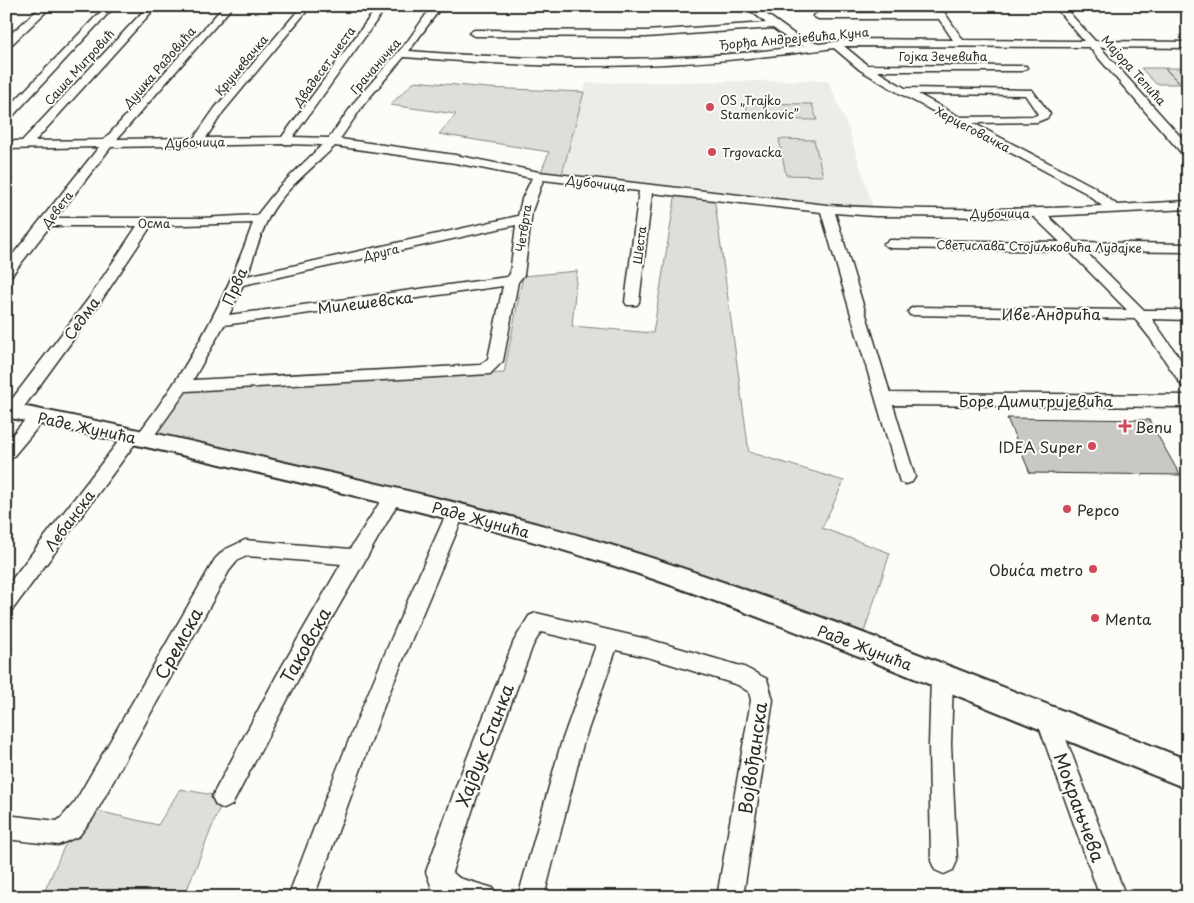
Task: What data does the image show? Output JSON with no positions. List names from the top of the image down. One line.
{"streets":{"main road":["Раде Жунића"],"street":["Ђорђа Андрејевића Куна","Гојка Зечевића","Крушевачка","Двадесет шеста","Грачаничка","Саша Митровић","Душка Радовића","Мајора Тепића","Херцеговачка","Дубочица","Девета","Осма","Четврта","Шеста","Светислава Стојиљковића Лудајке","Друга","Прва","Милешевска","Иве Андрића","Седма","Боре Димитријевића","Лебанска","Сремска","Таковска","Хајдук Станка","Војвођанска","Мокрањчева"]},"crossings":[["Ђорђа Андрејевића Куна","Грачаничка"],["Ђорђа Андрејевића Куна","Мајора Тепића"],["Ђорђа Андрејевића Куна","Херцеговачка"],["Гојка Зечевића","Херцеговачка"],["Крушевачка","Дубочица"],["Двадесет шеста","Дубочица"],["Грачаничка","Дубочица"],["Грачаничка","Прва"],["Саша Митровић","Дубочица"],["Душка Радовића","Дубочица"],["Душка Радовића","Девета"],["Херцеговачка","Дубочица"],["Дубочица","Девета"],["Дубочица","Четврта"],["Дубочица","Шеста"],["Дубочица","Прва"],["Девета","Осма"],["Осма","Прва"],["Осма","Седма"],["Четврта","Друга"],["Четврта","Прва"],["Четврта","Милешевска"],["Друга","Прва"],["Прва","Милешевска"],["Прва","Раде Жунића"],["Прва","Лебанска"],["Седма","Раде Жунића"],["Раде Жунића","Лебанска"],["Раде Жунића","Таковска"],["Раде Жунића","Мокрањчева"],["Сремска","Таковска"],["Хајдук Станка","Војвођанска"]],"places":{"other":["OS „Trajko Stamenkovic”","Trgovacka","IDEA Super","Pepco","Obuća metro","Menta"],"health":["Benu"]}}
